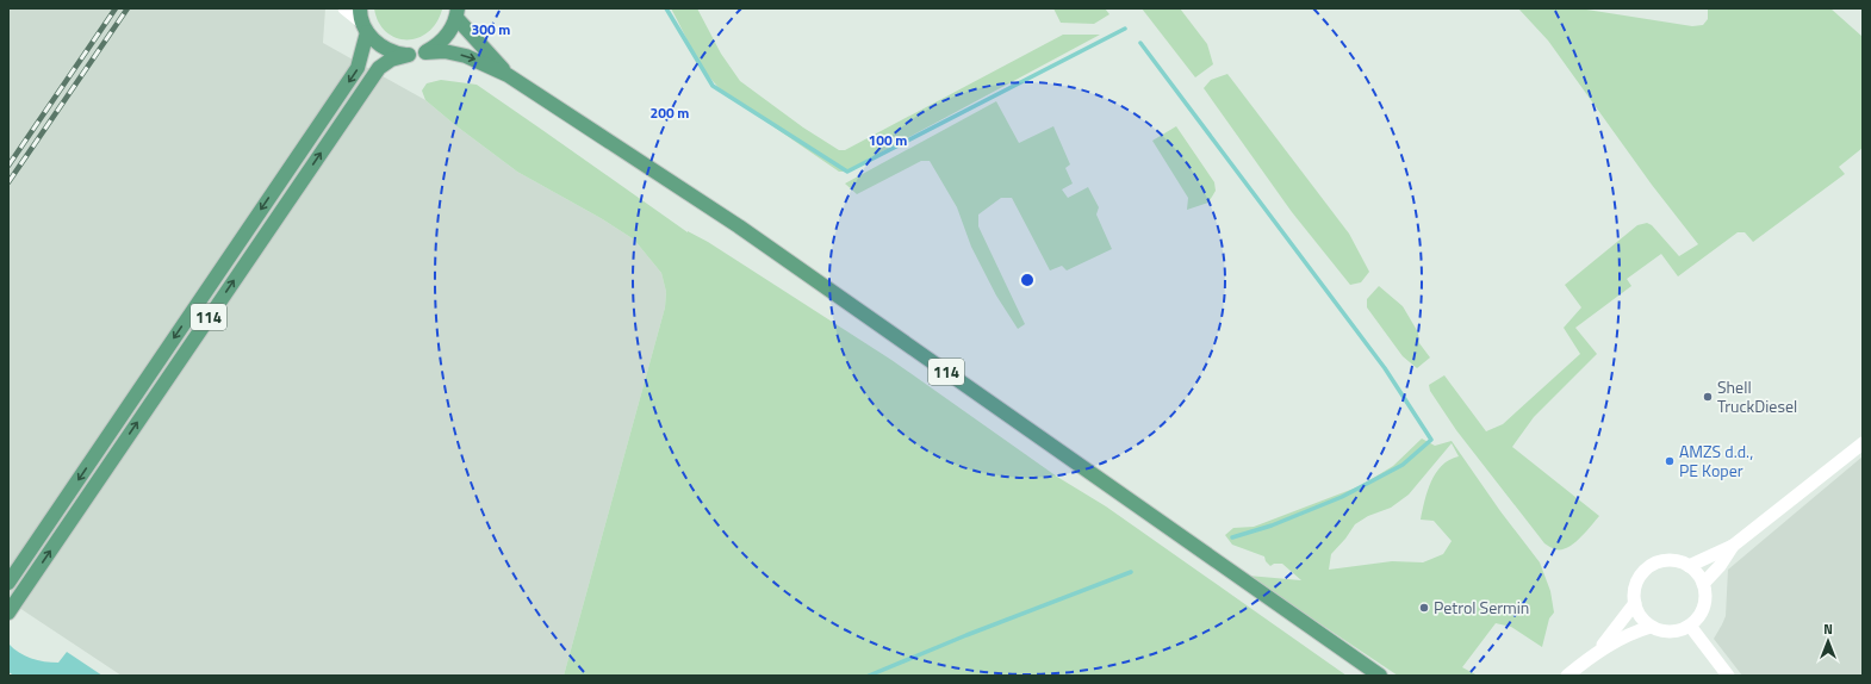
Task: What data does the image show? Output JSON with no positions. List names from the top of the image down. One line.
{"streets":{"main road":["114"]},"places":["Shell TruckDiesel","AMZS d.d., PE Koper","Petrol Sermin"],"north":"top","rings":["300 m","200 m","100 m"]}
